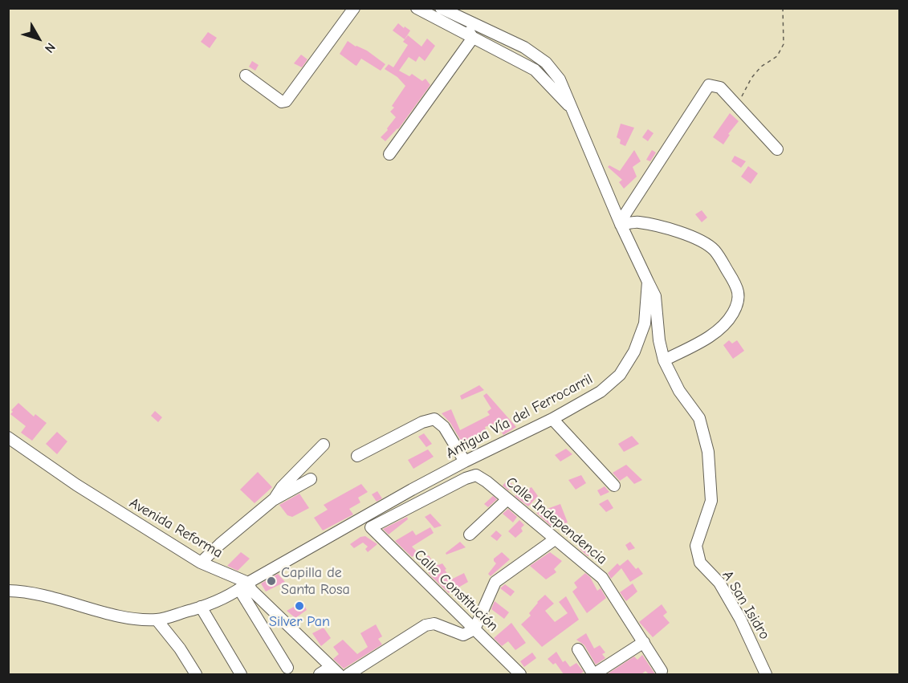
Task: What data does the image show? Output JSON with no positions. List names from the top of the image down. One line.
{"streets":{"street":["Antigua Vía del Ferrocarril","Calle Independencia","Avenida Reforma","Calle Constitución","A San Isidro"]},"crossings":[["Antigua Vía del Ferrocarril","Avenida Reforma"],["Antigua Vía del Ferrocarril","A San Isidro"],["Calle Independencia","Calle Constitución"]],"places":["Capilla de Santa Rosa","Silver Pan"],"north":"bottom right"}
